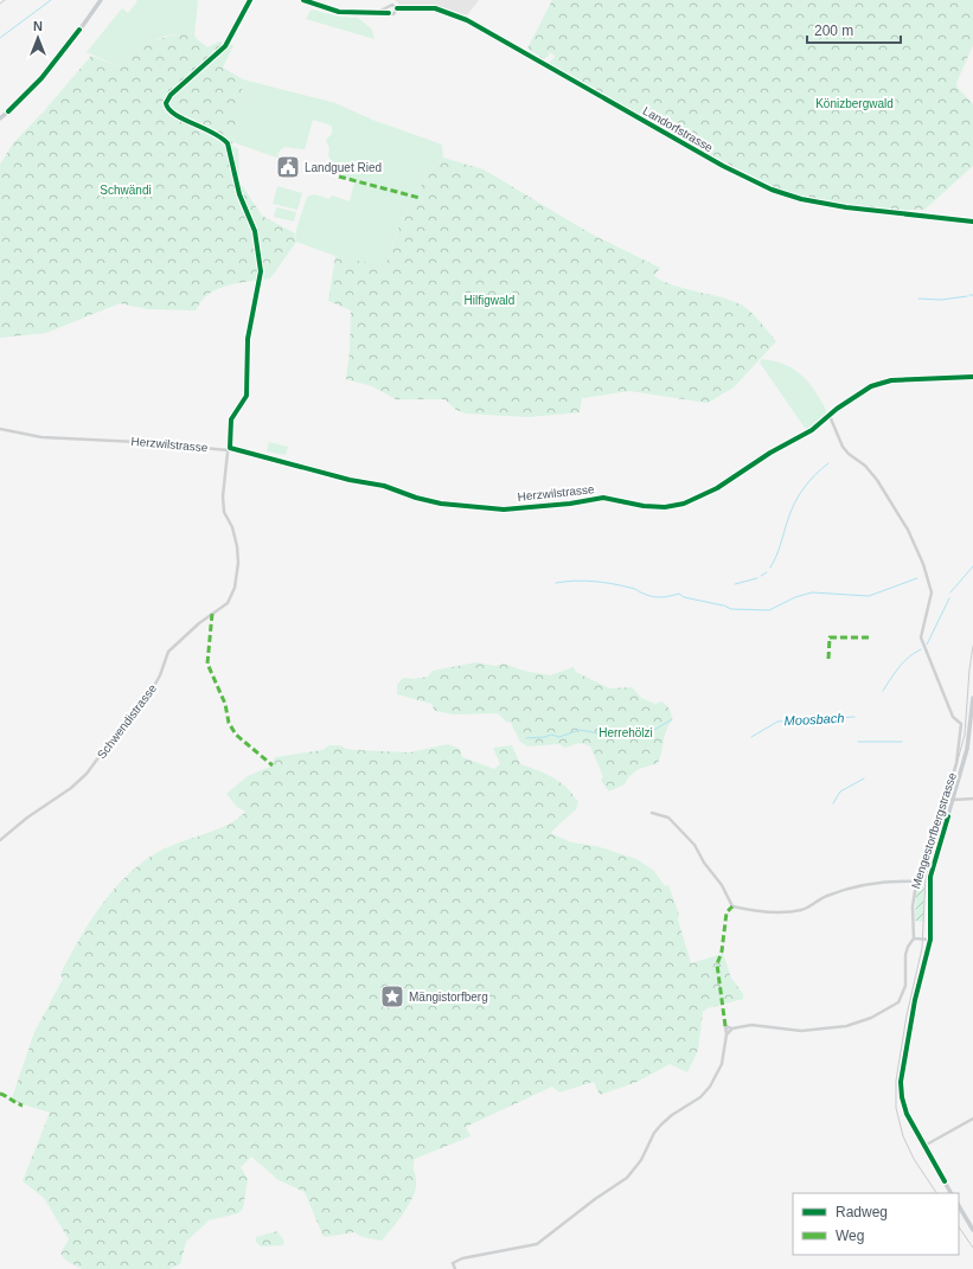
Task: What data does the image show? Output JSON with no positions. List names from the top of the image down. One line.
{"streets":{"street":["Landorfstrasse","Herzwilstrasse","Schwendistrasse","Mengestorfbergstrasse"]},"crossings":[["Herzwilstrasse","Schwendistrasse"],["Herzwilstrasse","Mengestorfbergstrasse"]],"water":["Moosbach"],"parks":["Könizbergwald","Schwändi","Hilfigwald","Herrehölzi"],"places":{"public building":["Landguet Ried"],"place":["Mängistorfberg"]},"legend":["Radweg","Weg"],"scale_bar":"200 m","north":"top"}
